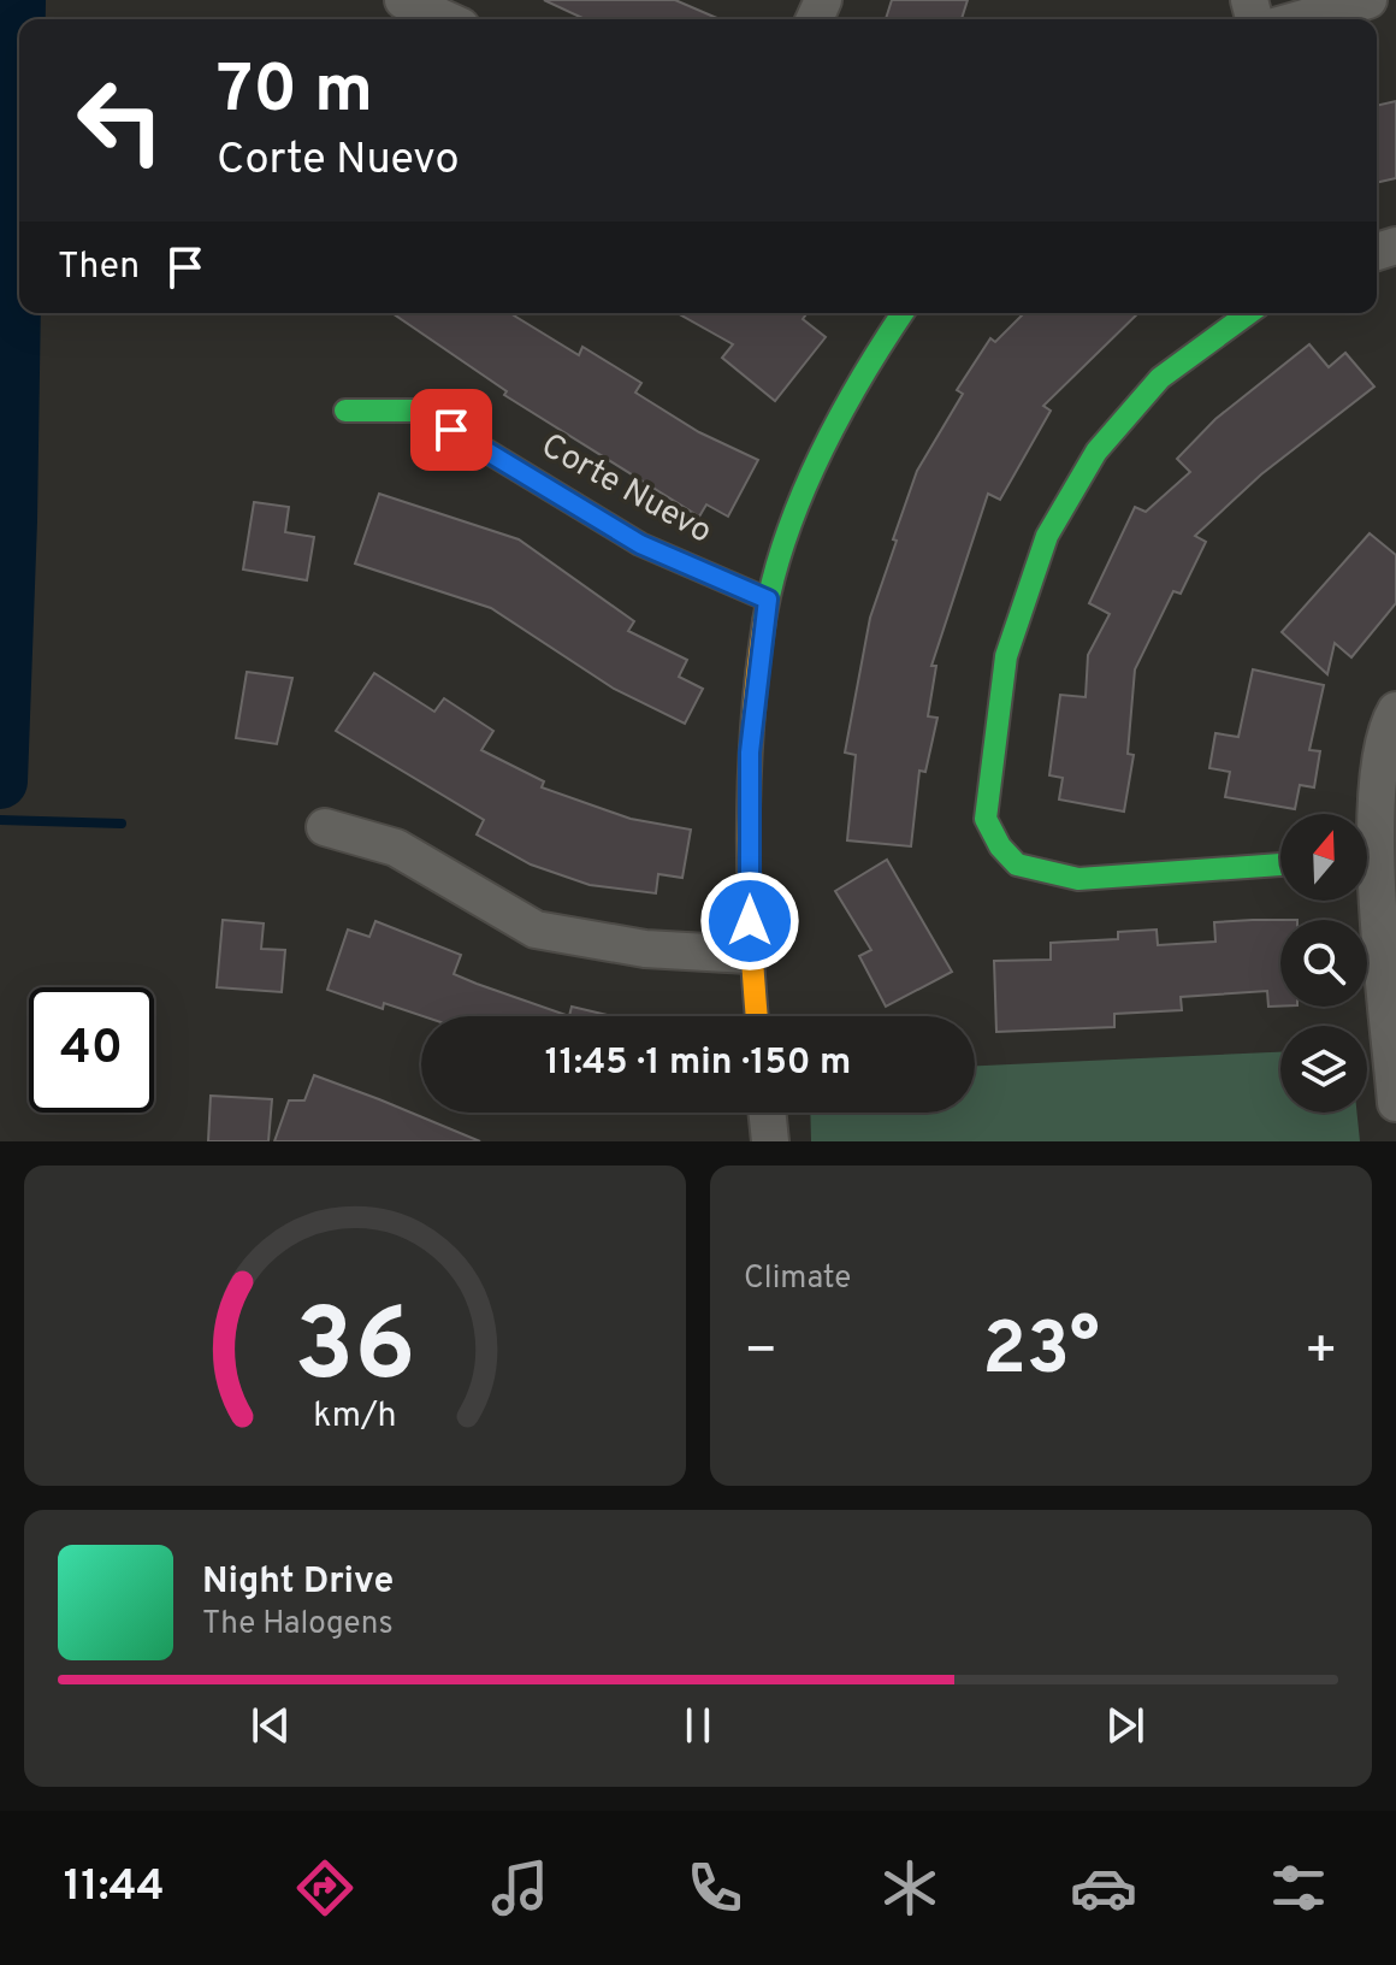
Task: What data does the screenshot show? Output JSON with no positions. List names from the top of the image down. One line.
{"streets":{"street":["Corte Nuevo"]},"north":"top","page":{"turn":["70 m","Corte Nuevo"],"then":"Then","limit":"40","trip":"11:45 · 1 min · 150 m","tile":"Climate","heat":["−","23°","+"],"song":["Night Drive","The Halogens"],"tabs":"11:44","gauge":["36","km/h"]}}
